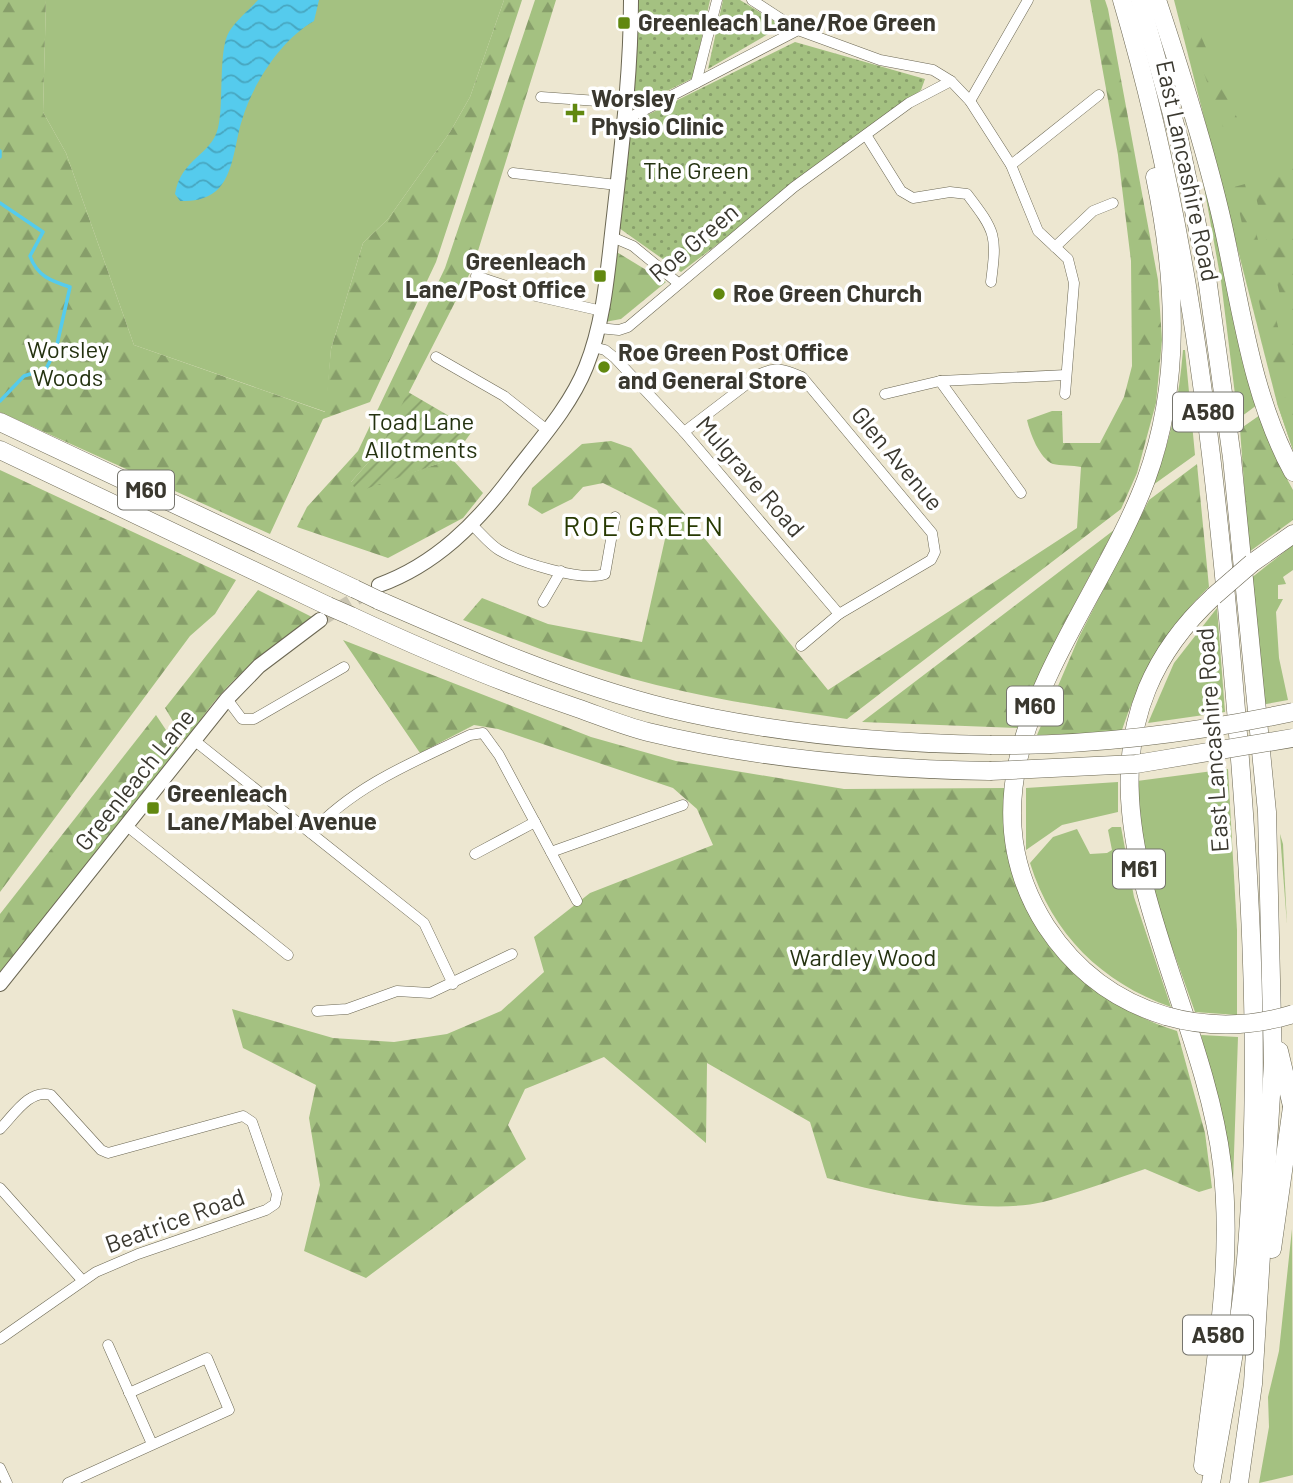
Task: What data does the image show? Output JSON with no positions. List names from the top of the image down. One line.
{"streets":{"highway":["East Lancashire Road","A580","M60","M61"],"street":["Roe Green","Glen Avenue","Mulgrave Road","Greenleach Lane","Beatrice Road"]},"crossings":[["East Lancashire Road","A580"],["East Lancashire Road","M60"],["A580","M61"],["Glen Avenue","Mulgrave Road"],["M60","Greenleach Lane"]],"districts":["ROE GREEN"],"parks":["The Green","Worsley Woods","Toad Lane Allotments","Wardley Wood"],"places":{"transit":["Greenleach Lane/Roe Green","Greenleach Lane/Post Office","Greenleach Lane/Mabel Avenue"],"health":["Worsley Physio Clinic"],"other":["Roe Green Church","Roe Green Post Office and General Store"]}}
